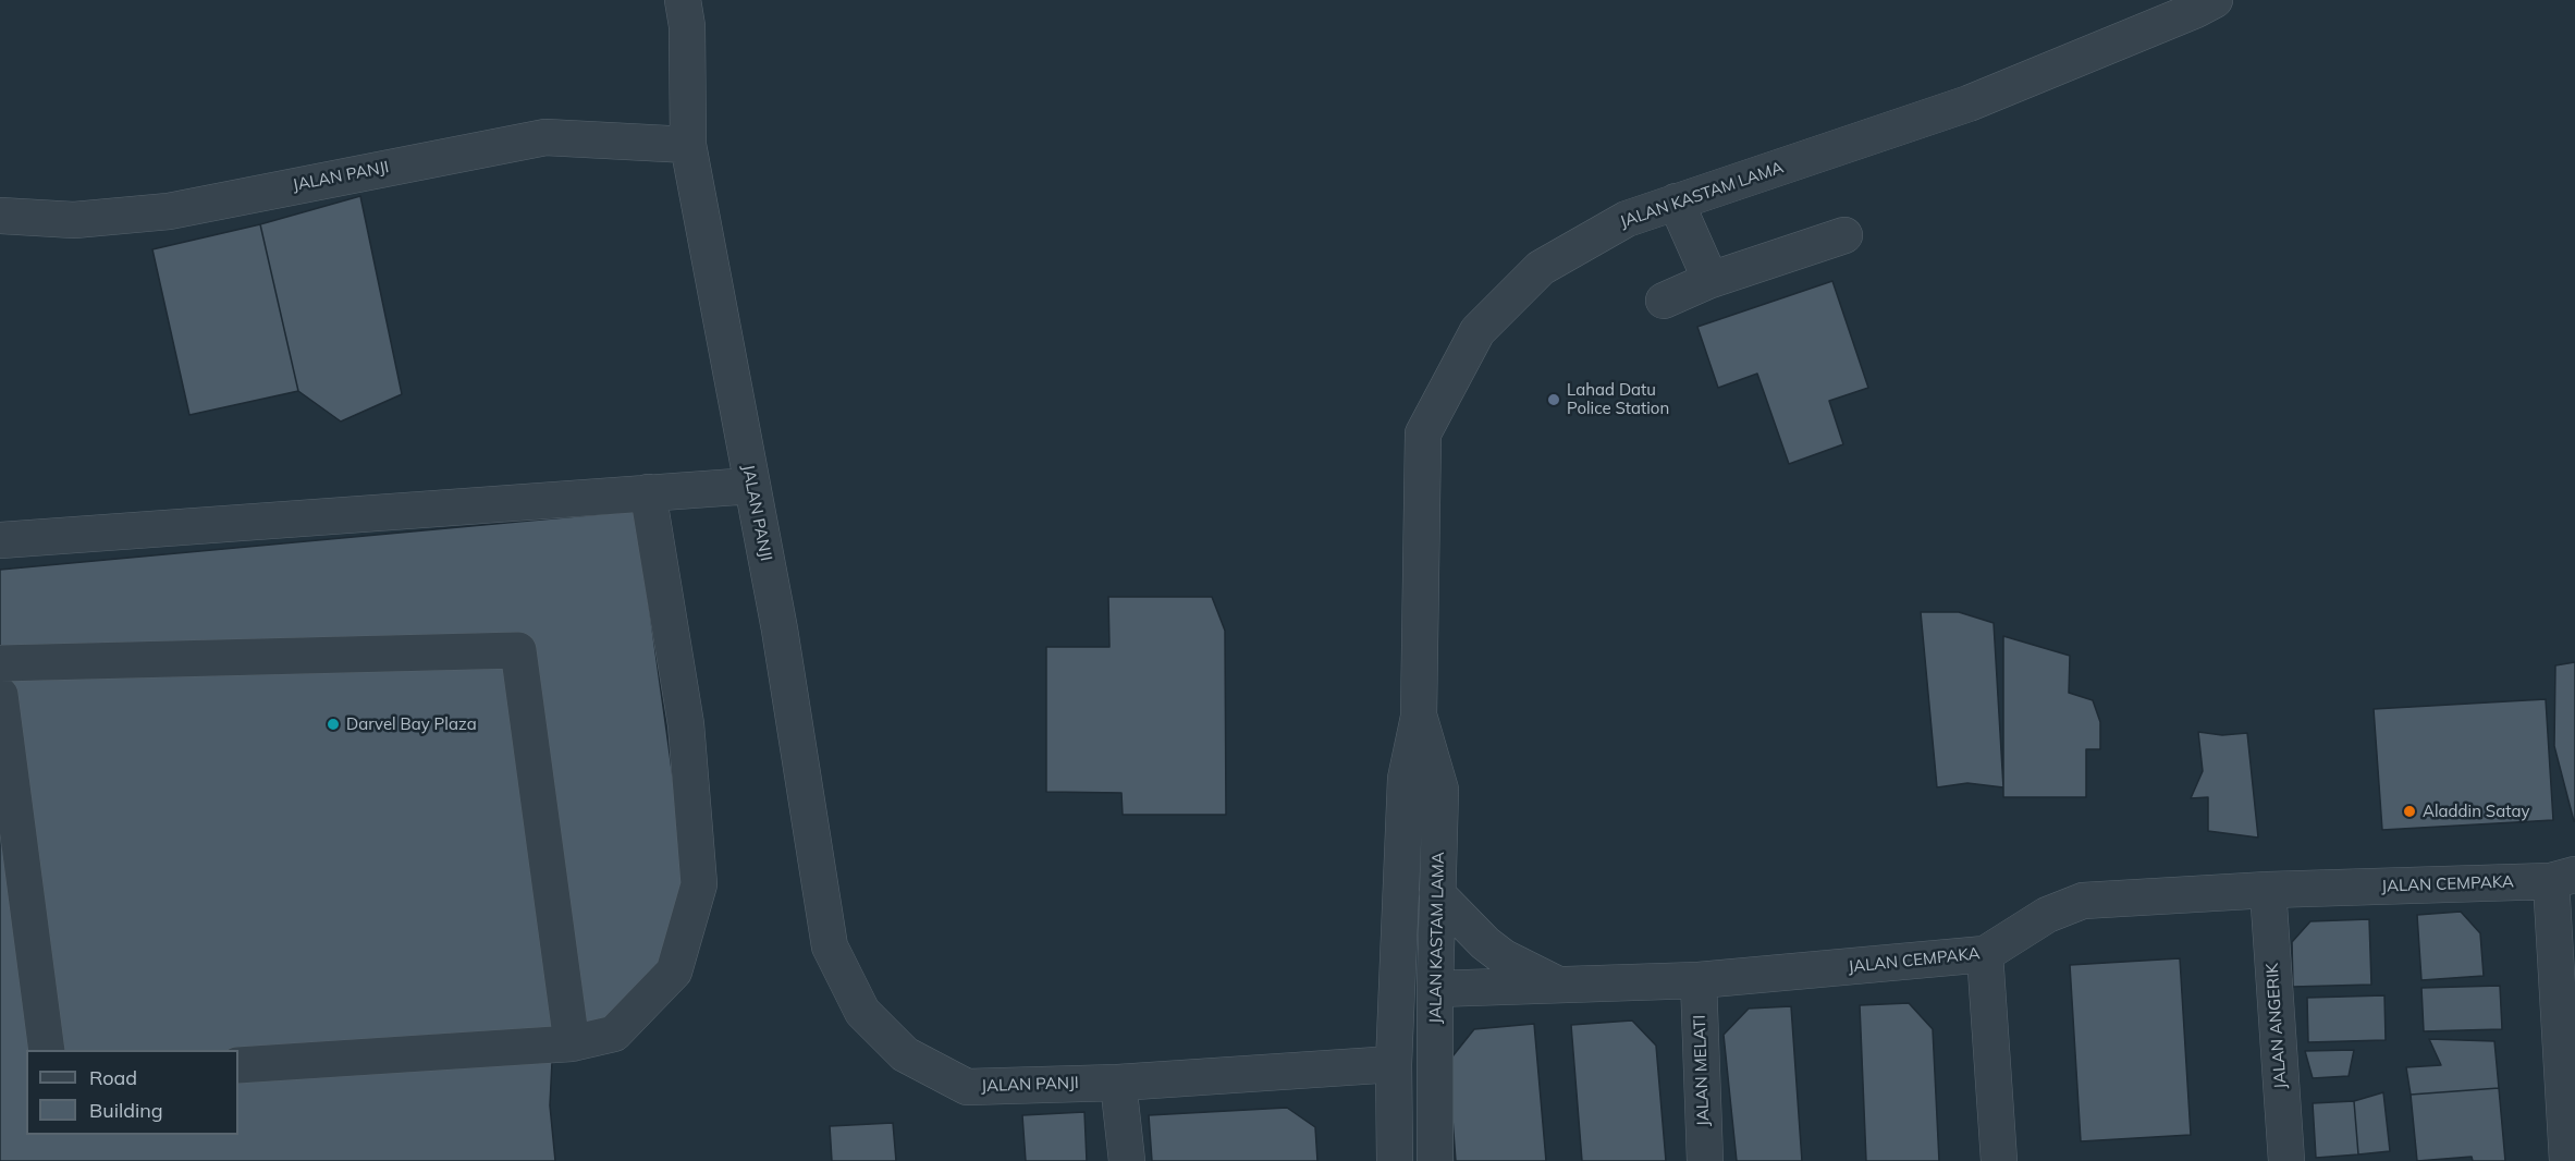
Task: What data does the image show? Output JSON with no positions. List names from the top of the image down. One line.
{"streets":{"street":["JALAN PANJI","JALAN KASTAM LAMA","JALAN CEMPAKA","JALAN ANGERIK","JALAN MELATI"]},"crossings":[["JALAN PANJI","JALAN KASTAM LAMA"],["JALAN KASTAM LAMA","JALAN CEMPAKA"],["JALAN CEMPAKA","JALAN ANGERIK"],["JALAN CEMPAKA","JALAN MELATI"]],"places":["Lahad Datu Police Station","Darvel Bay Plaza","Aladdin Satay"],"legend":["Road","Building"]}
